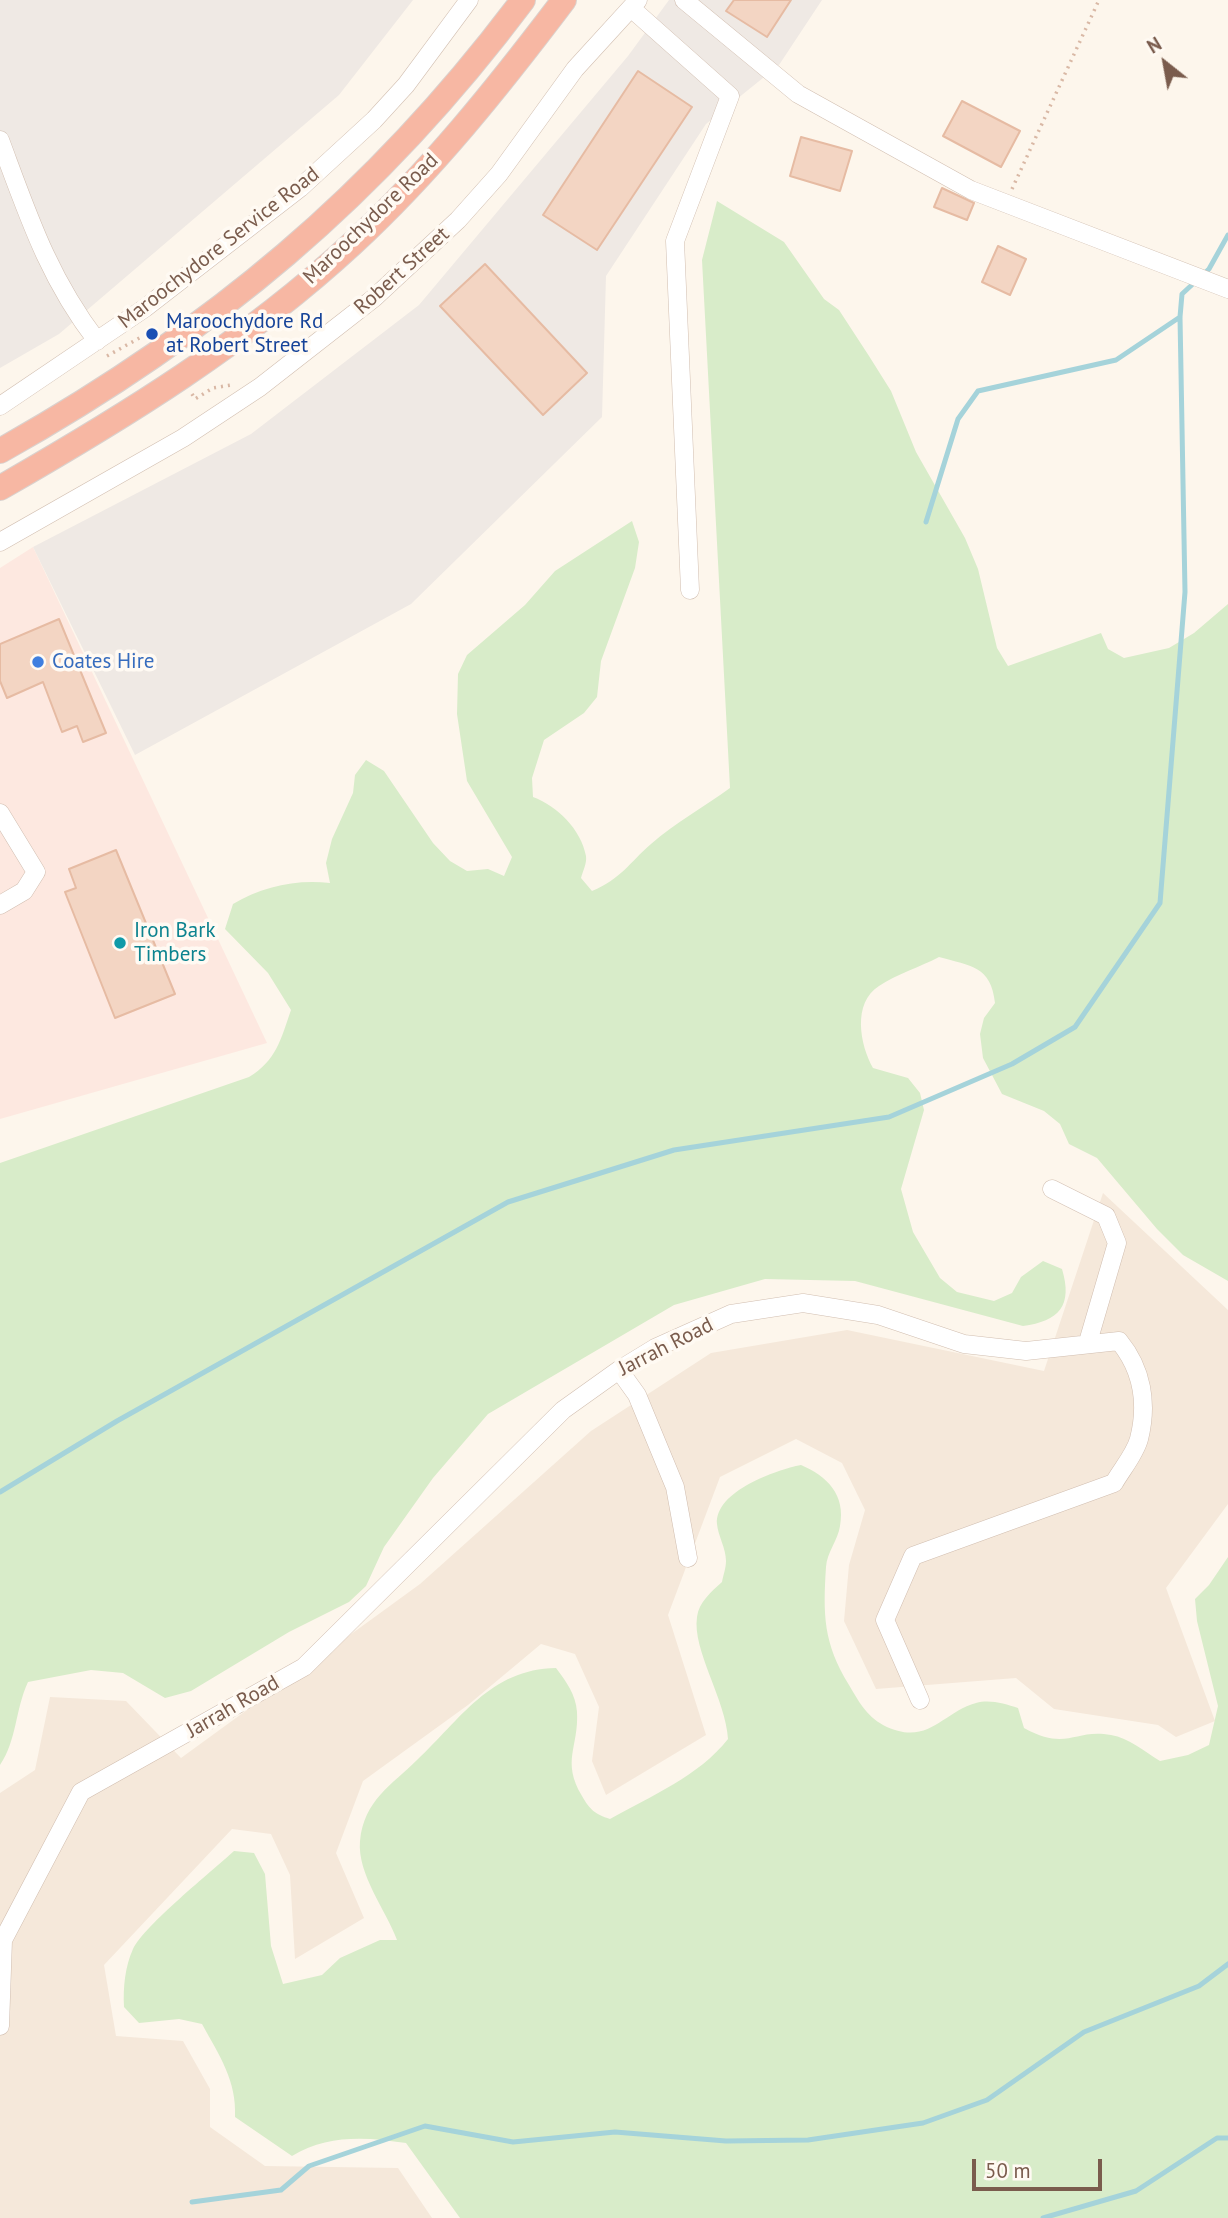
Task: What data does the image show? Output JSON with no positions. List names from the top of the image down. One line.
{"streets":{"highway":["Maroochydore Road"],"street":["Maroochydore Service Road","Robert Street","Jarrah Road"]},"places":["Maroochydore Rd at Robert Street","Coates Hire","Iron Bark Timbers"],"scale_bar":"50 m","north":"top left"}
